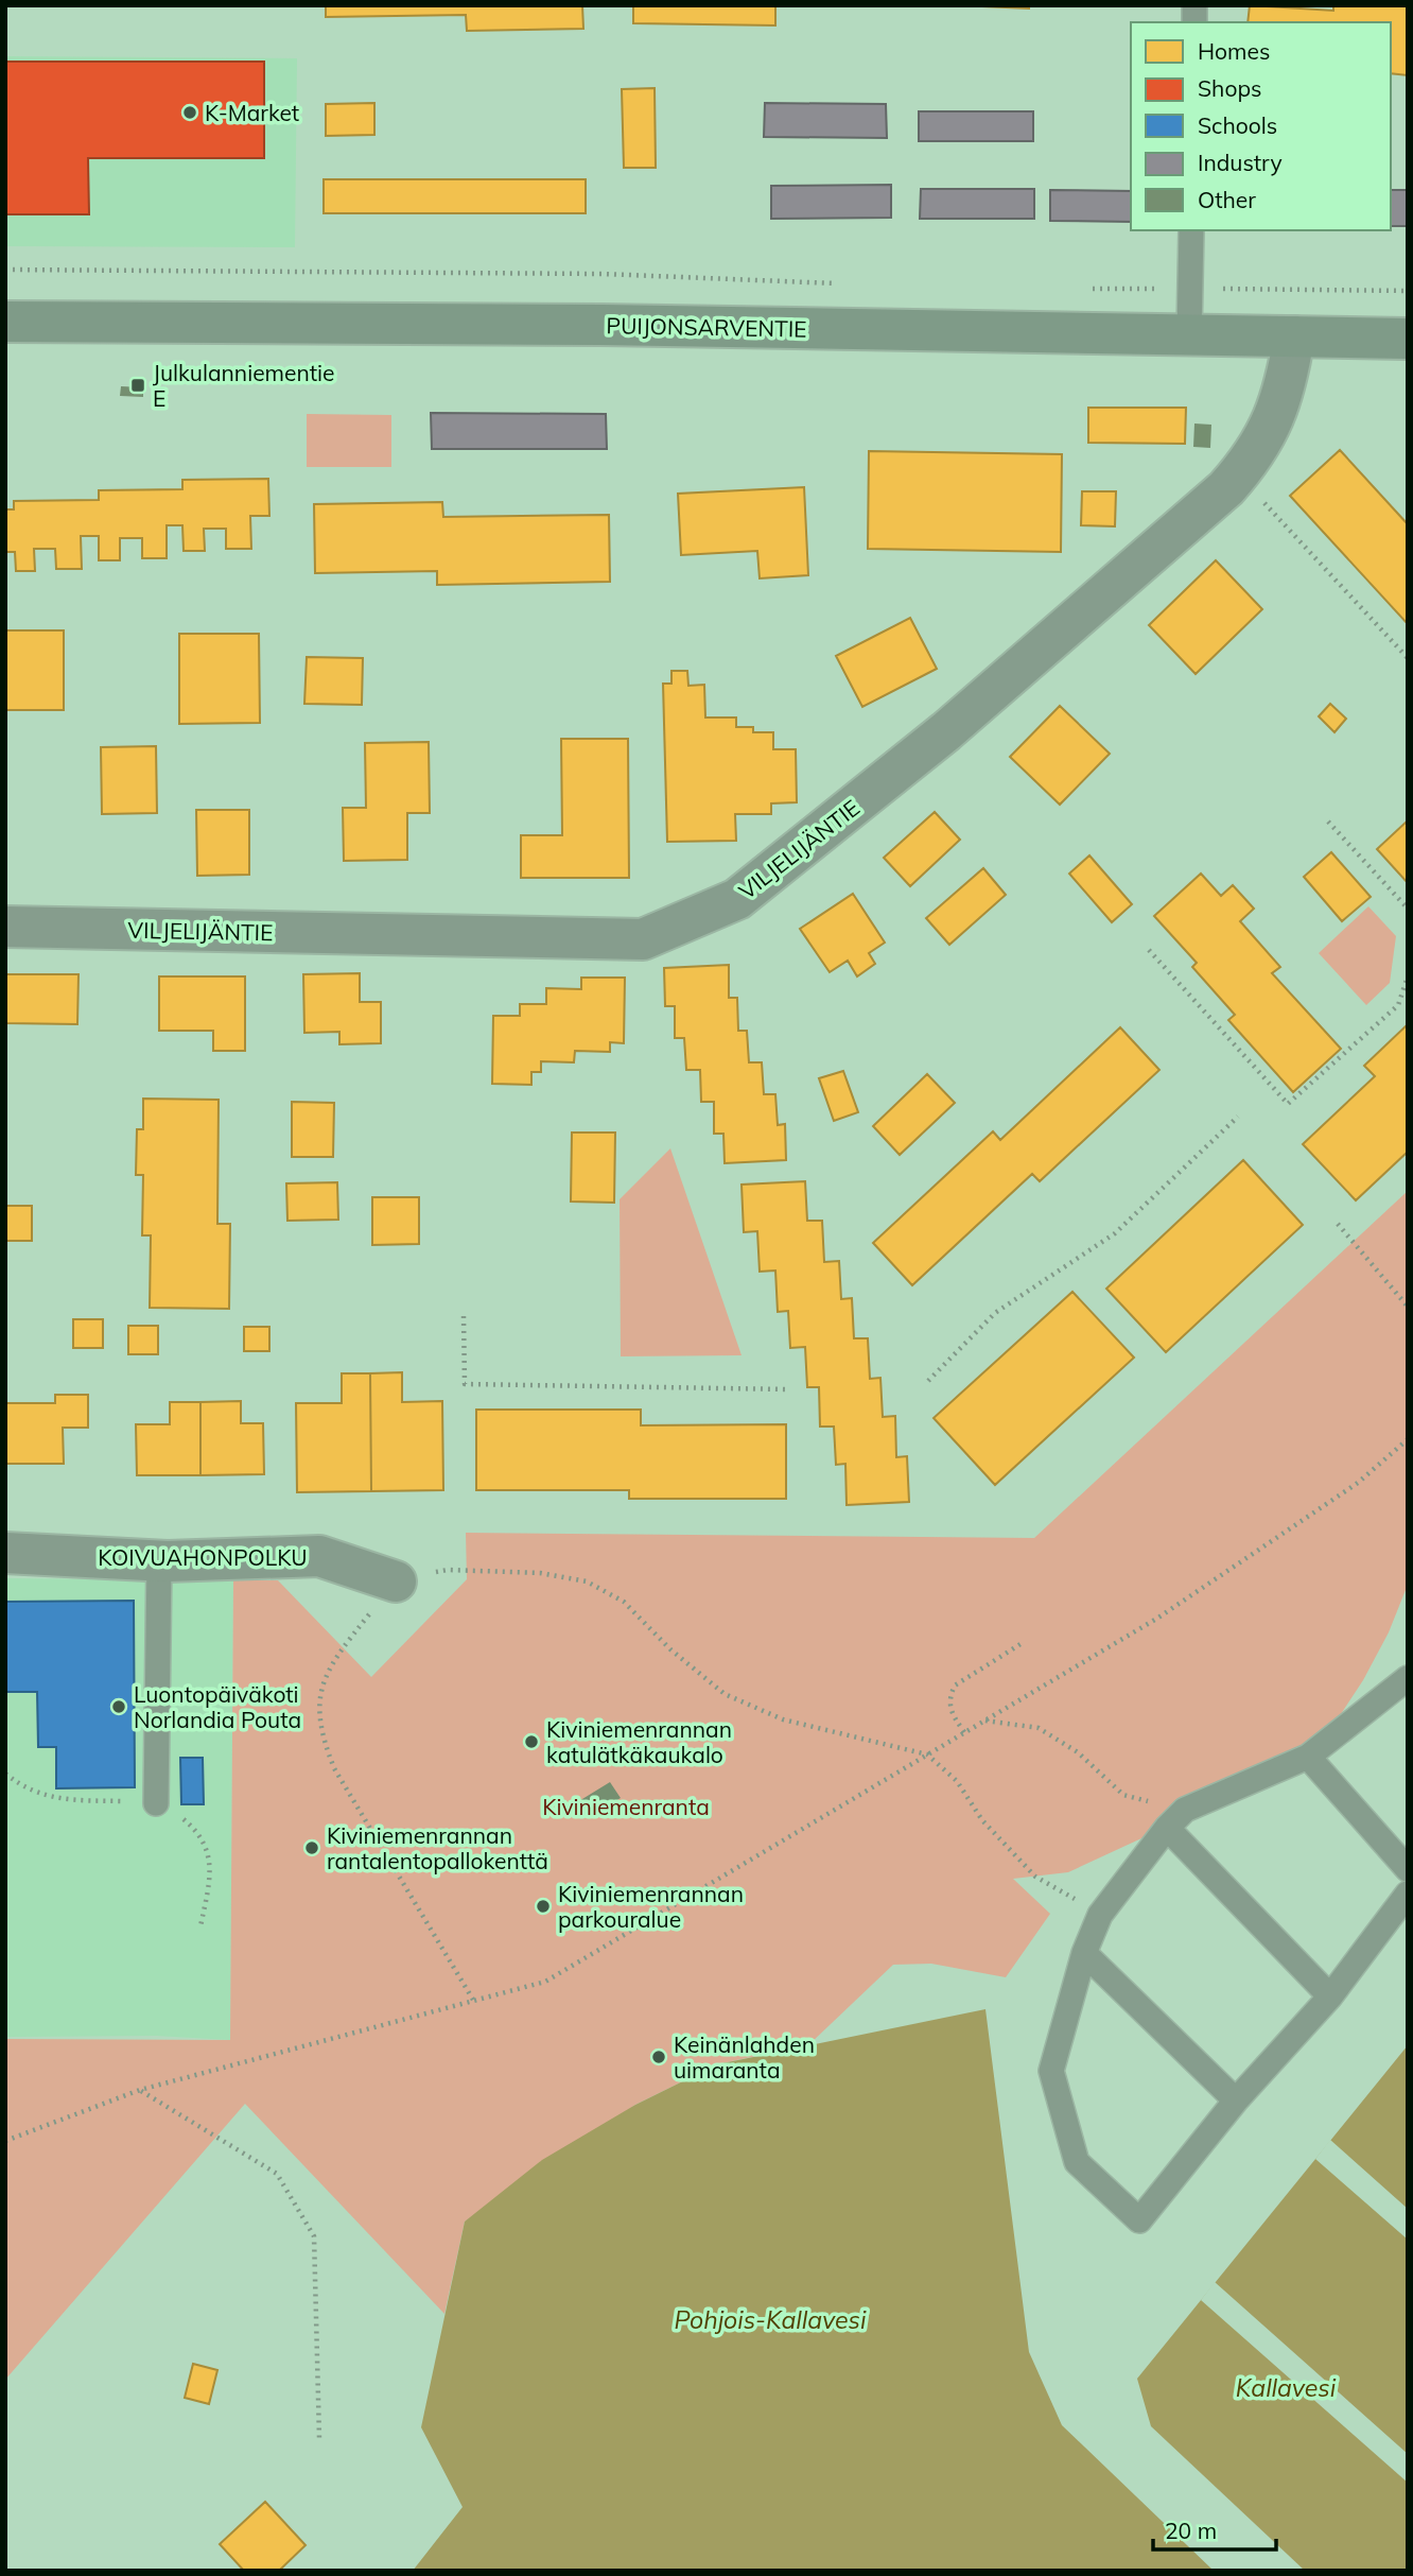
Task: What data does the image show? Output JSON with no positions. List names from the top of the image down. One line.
{"streets":{"main road":["PUIJONSARVENTIE"],"street":["VILJELIJÄNTIE","KOIVUAHONPOLKU"]},"crossings":[["PUIJONSARVENTIE","VILJELIJÄNTIE"]],"water":["Pohjois-Kallavesi","Kallavesi"],"parks":["Kiviniemenranta"],"places":{"other":["K-Market","Luontopäiväkoti Norlandia Pouta","Kiviniemenrannan katulätkäkaukalo","Kiviniemenrannan rantalentopallokenttä","Kiviniemenrannan parkouralue","Keinänlahden uimaranta"],"transit":["Julkulanniementie E"]},"legend":["Homes","Shops","Schools","Industry","Other"],"scale_bar":"20 m"}
